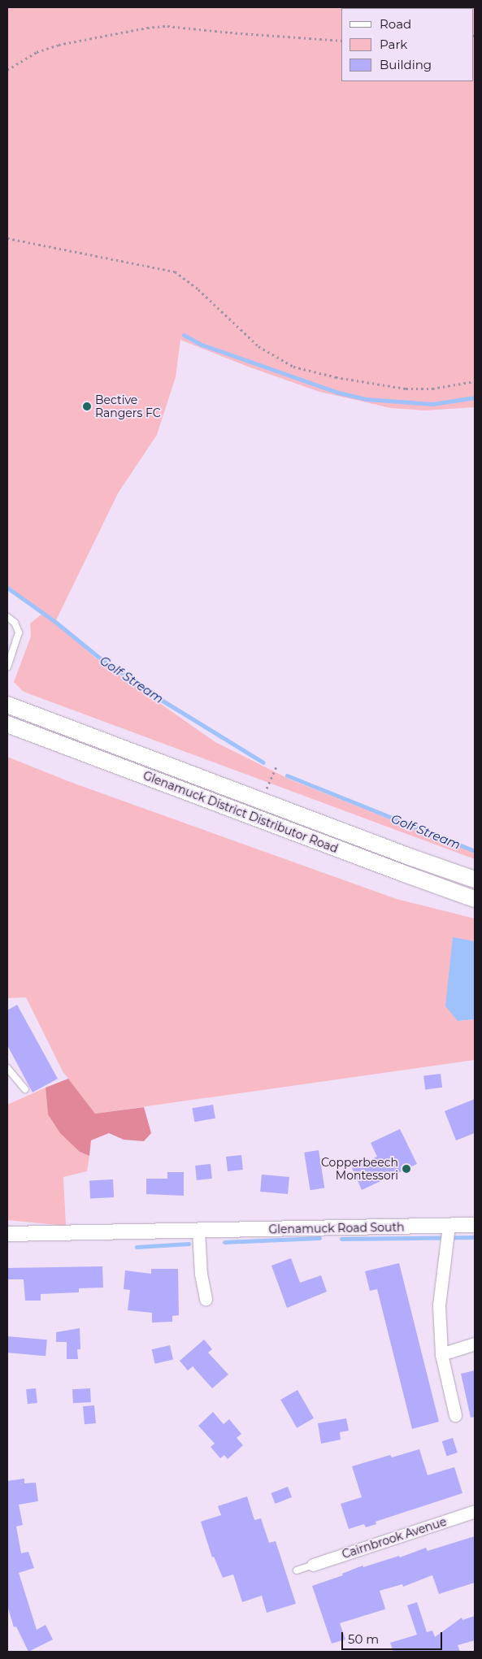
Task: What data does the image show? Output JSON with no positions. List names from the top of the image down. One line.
{"streets":{"main road":["Glenamuck District Distributor Road"],"street":["Glenamuck Road South","Cairnbrook Avenue"]},"water":["Golf Stream"],"places":["Bective Rangers FC","Copperbeech Montessori"],"legend":["Road","Park","Building"],"scale_bar":"50 m"}
